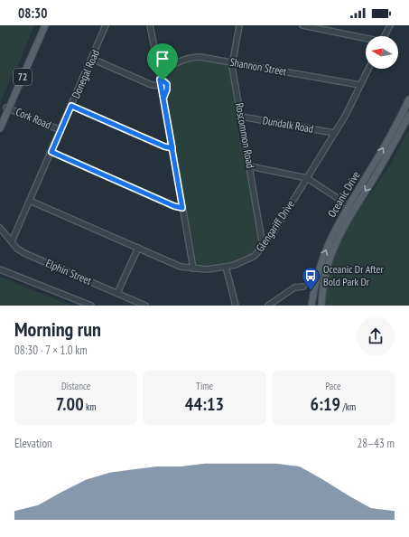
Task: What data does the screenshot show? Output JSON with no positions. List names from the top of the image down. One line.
{"streets":{"main road":["72","Oceanic Drive"],"street":["Shannon Street","Donegal Road","Cork Road","Dundalk Road","Roscommon Road","Glengariff Drive","Elphin Street"]},"crossings":[["Shannon Street","Roscommon Road"],["Shannon Street","Glengariff Drive"],["Donegal Road","Cork Road"],["Donegal Road","Glengariff Drive"],["Donegal Road","Elphin Street"],["72","Cork Road"],["Dundalk Road","Roscommon Road"],["Dundalk Road","Glengariff Drive"],["Roscommon Road","Glengariff Drive"]],"places":{"bus stop":["Oceanic Dr After Bold Park Dr"]},"north":"left","page":{"status":"08:30","heading":["Morning run","08:30 · 7 × 1.0 km"],"stats":[["Distance","7.00 km"],["Time","44:13"],["Pace","6:19 /km"]],"chart":["Elevation","28–43 m"]}}
